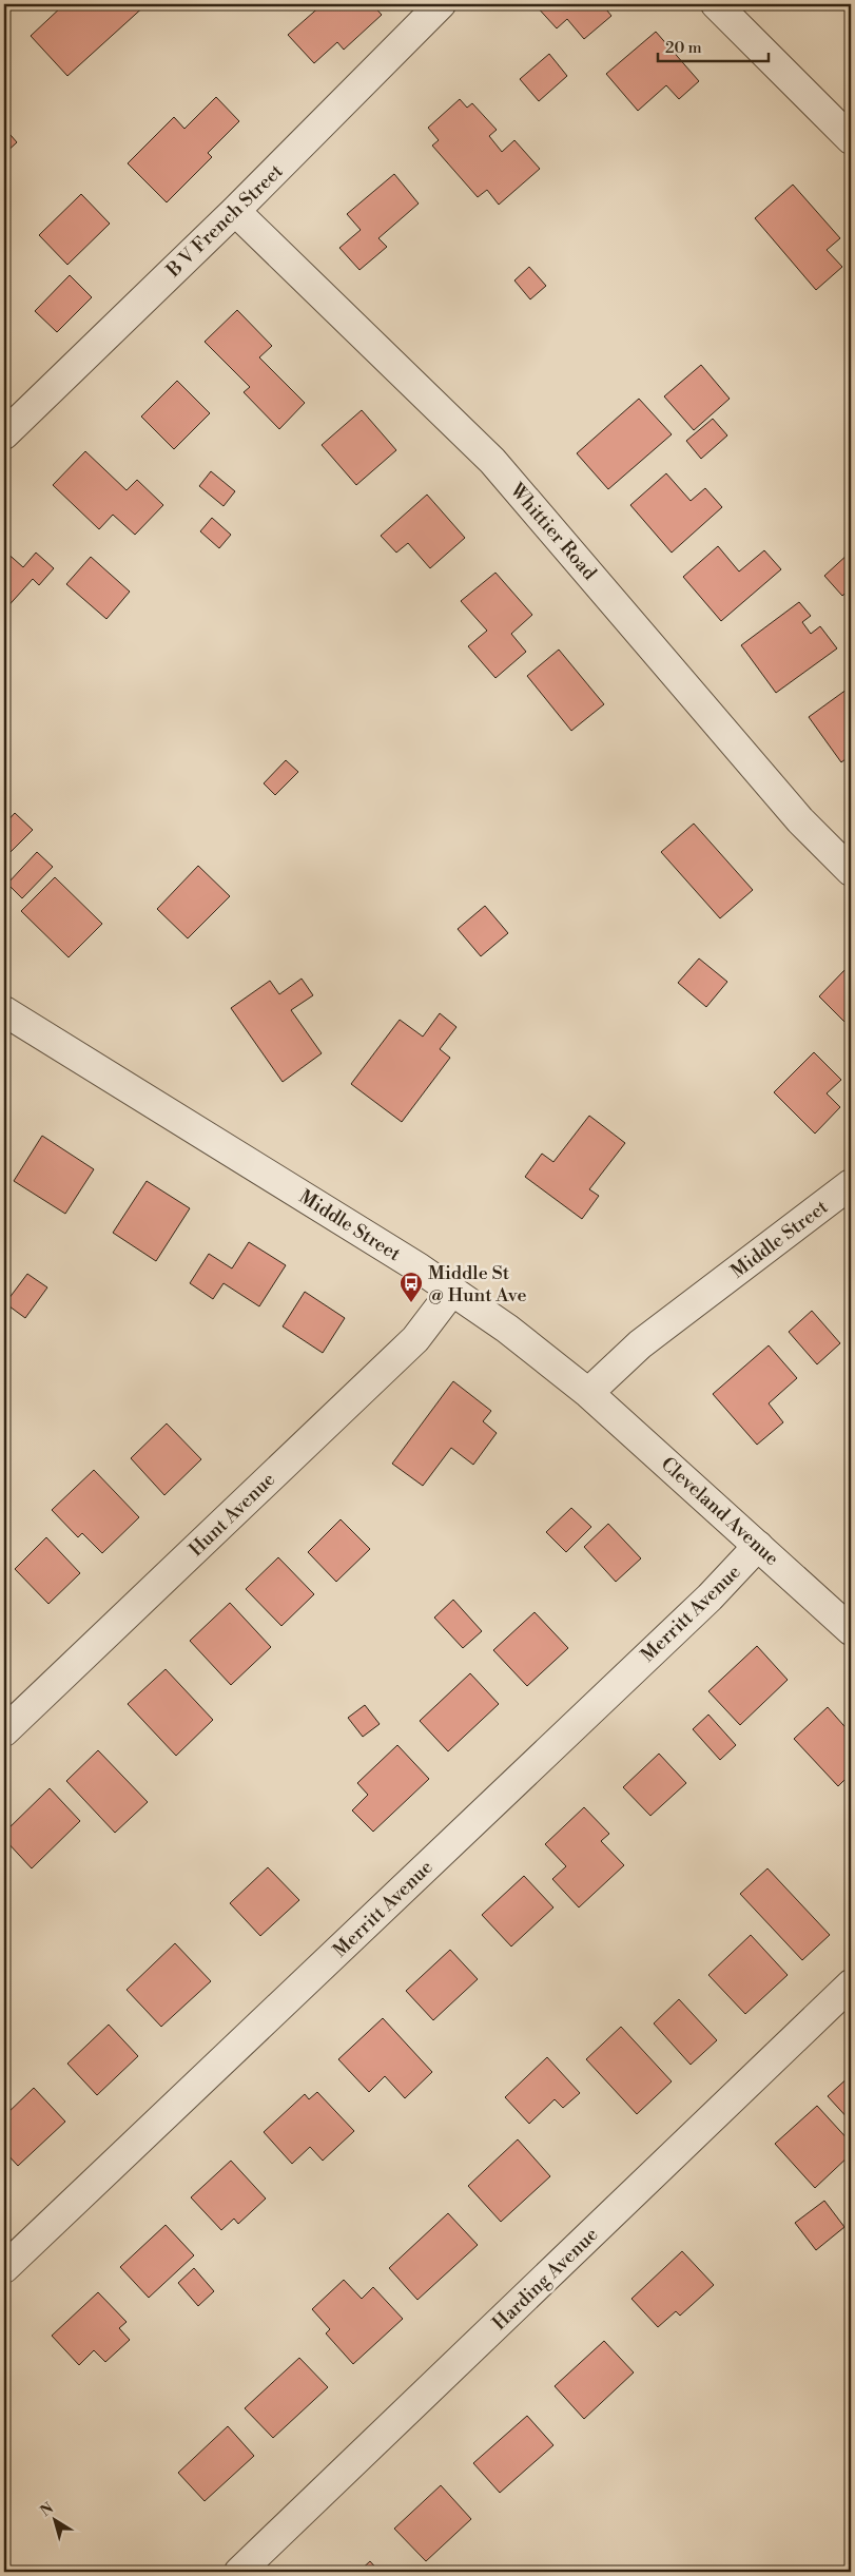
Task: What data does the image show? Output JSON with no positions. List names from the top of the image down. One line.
{"streets":{"street":["B V French Street","Whittier Road","Middle Street","Cleveland Avenue","Hunt Avenue","Merritt Avenue","Harding Avenue"]},"crossings":[["B V French Street","Whittier Road"],["Middle Street","Cleveland Avenue"],["Middle Street","Hunt Avenue"],["Cleveland Avenue","Merritt Avenue"]],"places":{"bus stop":["Middle St @ Hunt Ave"]},"scale_bar":"20 m","north":"top left"}
